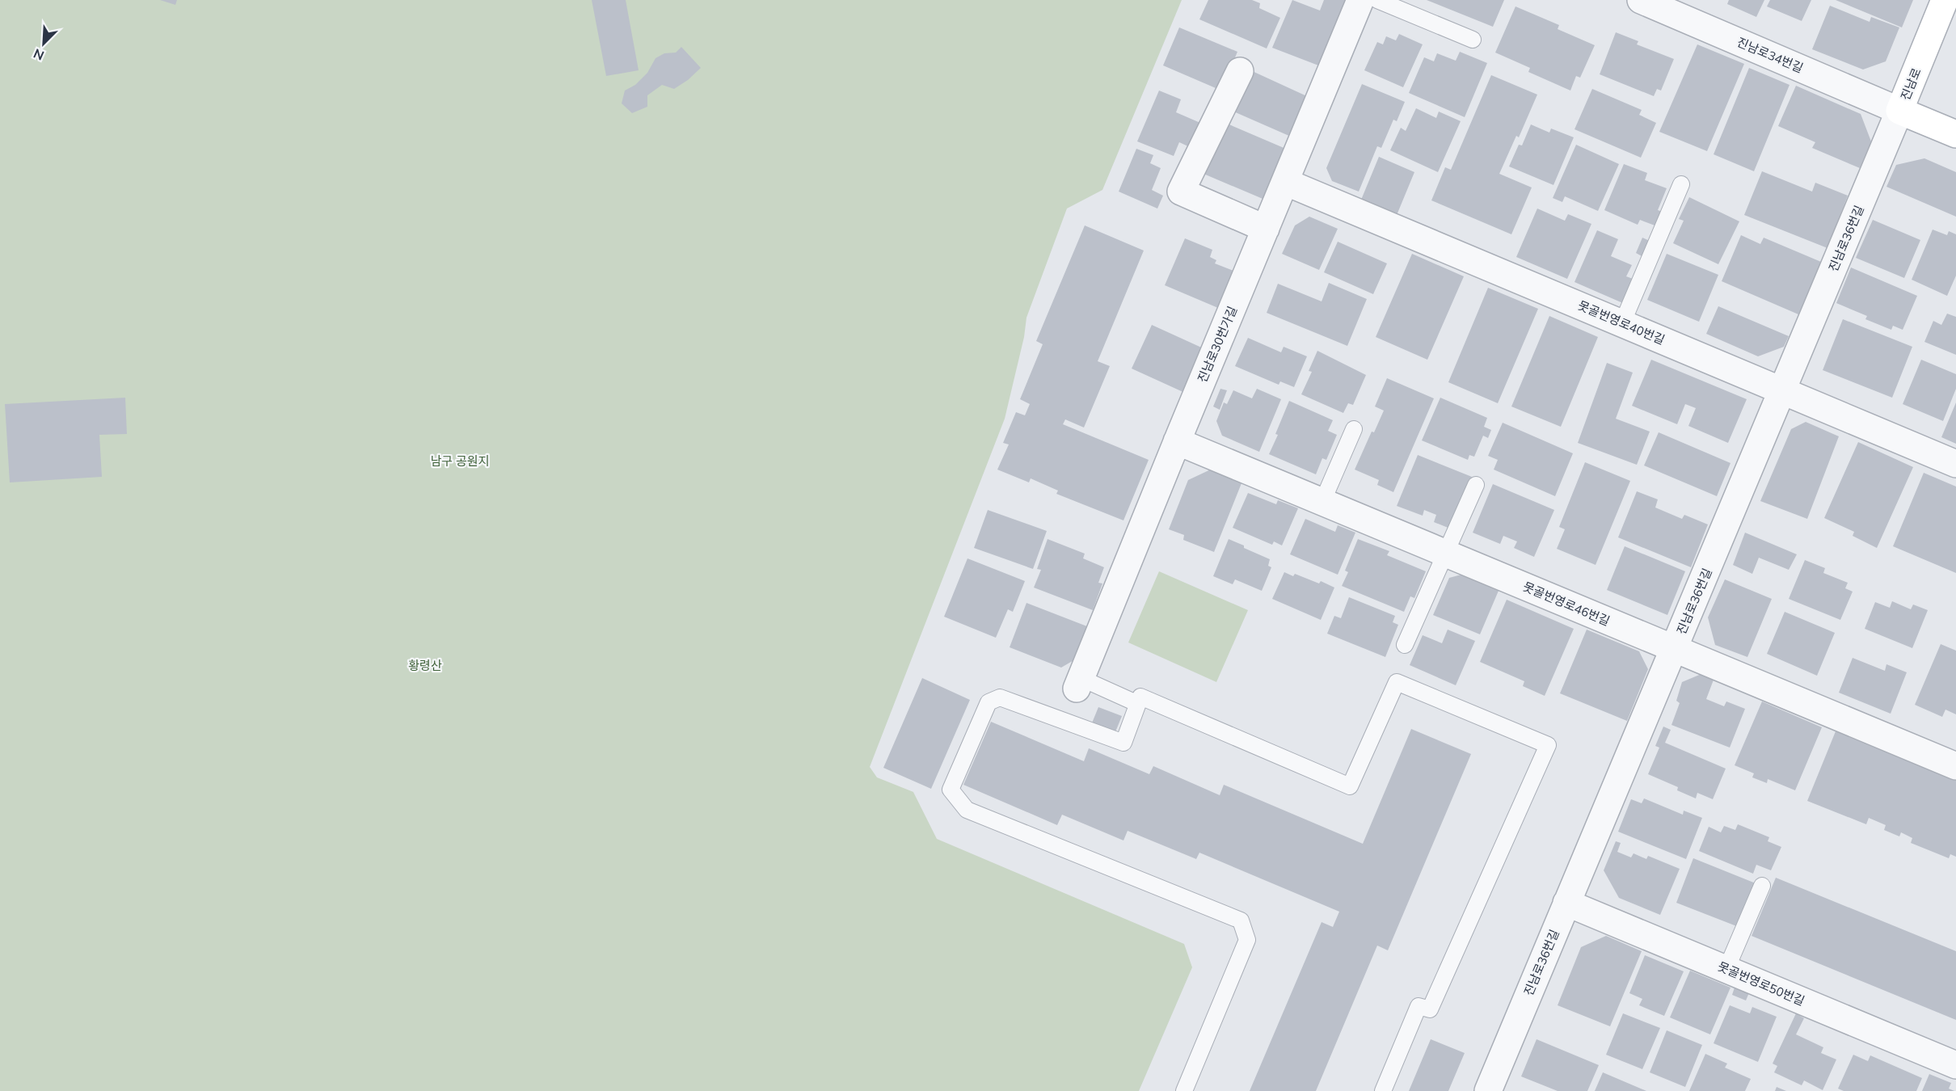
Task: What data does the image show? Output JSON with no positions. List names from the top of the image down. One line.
{"streets":{"main road":["진남로"],"street":["진남로34번길","진남로36번길","못골번영로40번길","진남로30번가길","못골번영로46번길","못골번영로50번길"]},"crossings":[["진남로34번길","진남로"],["진남로34번길","진남로36번길"],["진남로","진남로36번길"],["진남로36번길","못골번영로40번길"],["진남로36번길","못골번영로46번길"],["진남로36번길","못골번영로50번길"],["못골번영로40번길","진남로30번가길"],["진남로30번가길","못골번영로46번길"]],"parks":["남구 공원지","황령산"],"north":"bottom left"}
